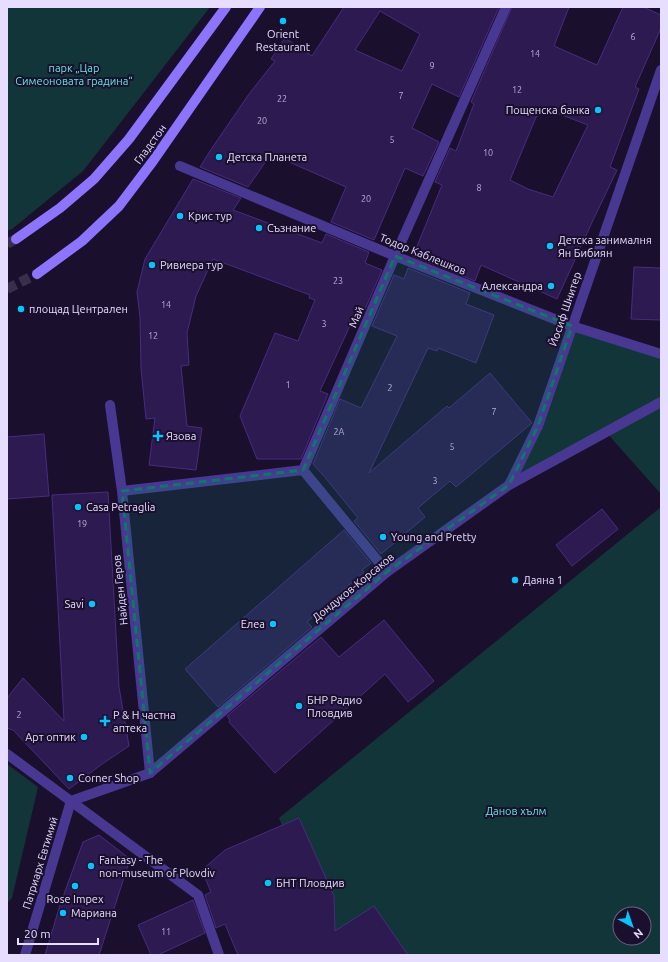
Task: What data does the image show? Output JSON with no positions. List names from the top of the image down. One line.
{"streets":{"main road":["Гладстон"],"street":["Тодор Каблешков","Йосиф Шнитер","Май","Дондуков-Корсаков","Найден Геров","Патриарх Евтимий"]},"crossings":[["Тодор Каблешков","Йосиф Шнитер"],["Тодор Каблешков","Май"],["Йосиф Шнитер","Дондуков-Корсаков"],["Дондуков-Корсаков","Найден Геров"],["Дондуков-Корсаков","Патриарх Евтимий"]],"parks":["парк „Цар Симеоновата градина“","Данов хълм"],"places":{"other":["Orient Restaurant","Пощенска банка","Детска Планета","Крис тур","Съзнание","Детска занималня Ян Бибиян","Ривиера тур","Александра","площад Централен","Casa Petraglia","Young and Pretty","Даяна 1","Savi","Елеа","БНР Радио Пловдив","Арт оптик","Corner Shop","Fantasy - The non-museum of Plovdiv","БНТ Пловдив","Rose Impex","Мариана"],"health":["Язова","Р & Н частна аптека"]},"house_numbers":["6","14","9","12","7","22","20","5","10","8","20","23","14","3","12","1","2","7","2А","5","3","19","2","11"],"scale_bar":"20 m","north":"bottom right"}
